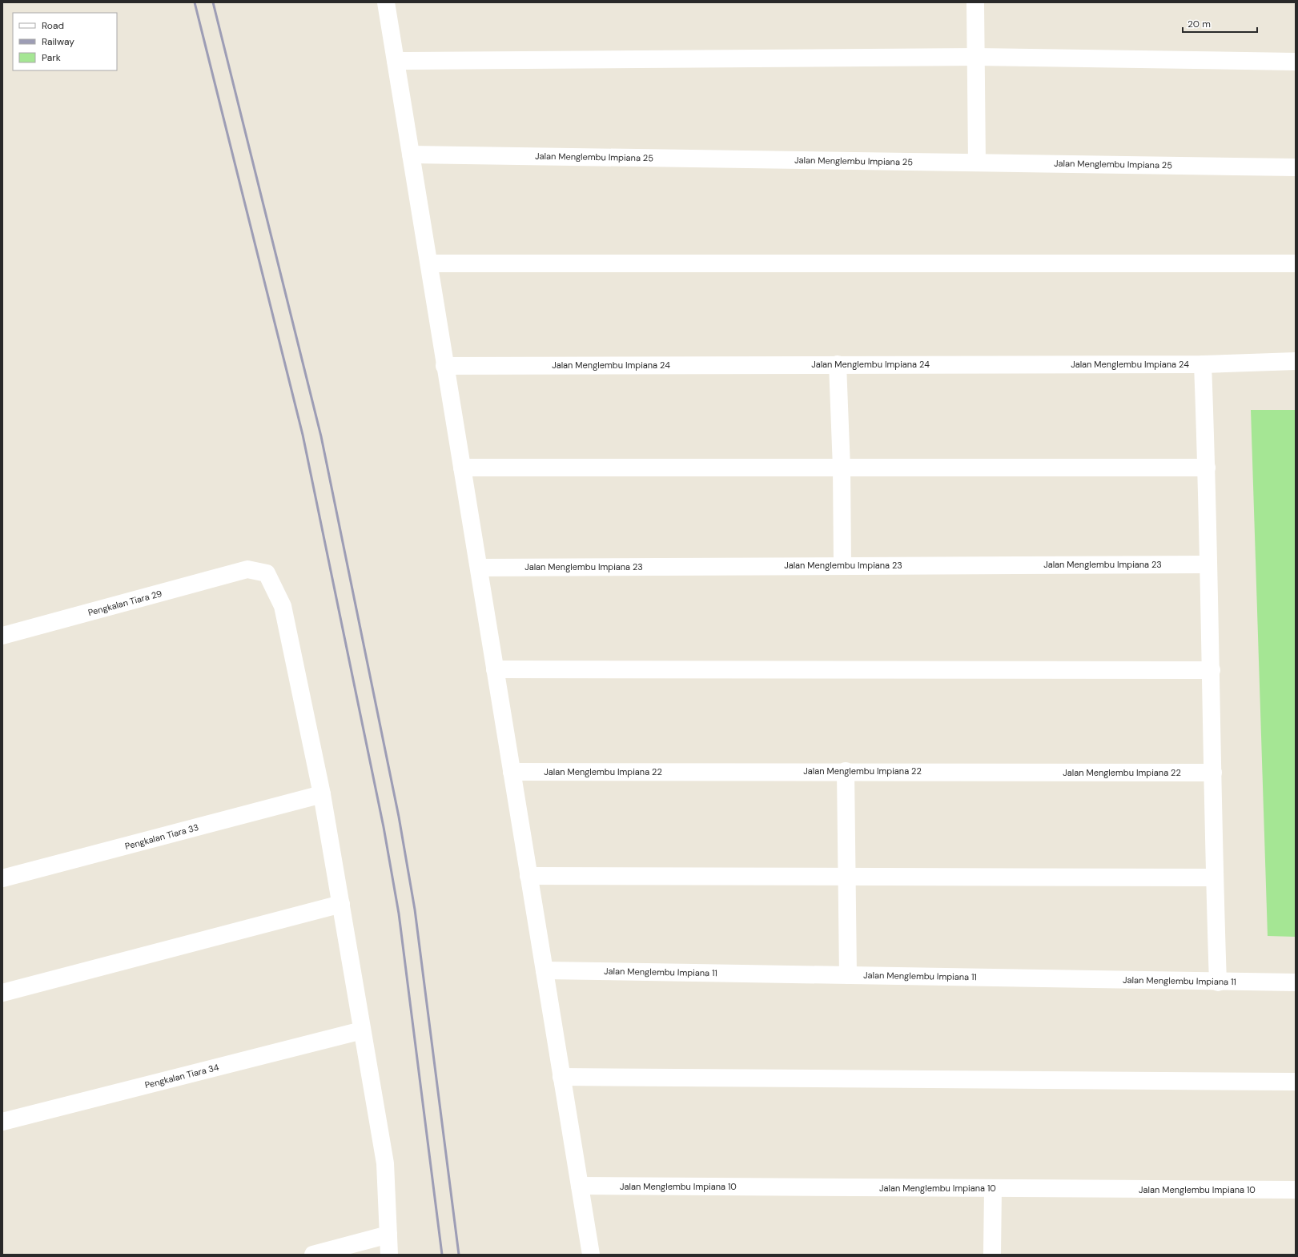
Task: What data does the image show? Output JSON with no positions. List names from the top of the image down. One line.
{"streets":{"street":["Jalan Menglembu Impiana 25","Jalan Menglembu Impiana 24","Jalan Menglembu Impiana 23","Pengkalan Tiara 29","Jalan Menglembu Impiana 22","Pengkalan Tiara 33","Jalan Menglembu Impiana 11","Pengkalan Tiara 34","Jalan Menglembu Impiana 10"]},"crossings":[["Pengkalan Tiara 29","Pengkalan Tiara 33"]],"legend":["Road","Railway","Park"],"scale_bar":"20 m"}
